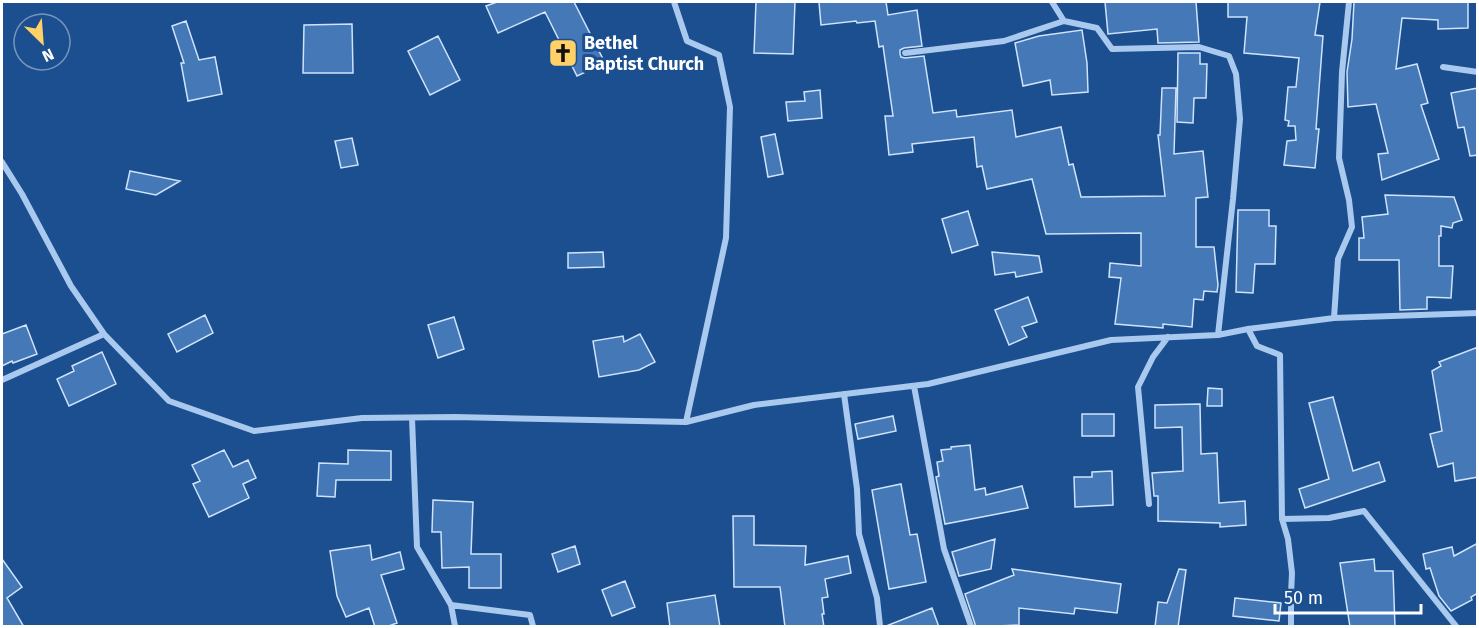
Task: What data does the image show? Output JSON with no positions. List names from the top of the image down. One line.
{"places":{"church":["Bethel Baptist Church"]},"scale_bar":"50 m","north":"bottom right"}
